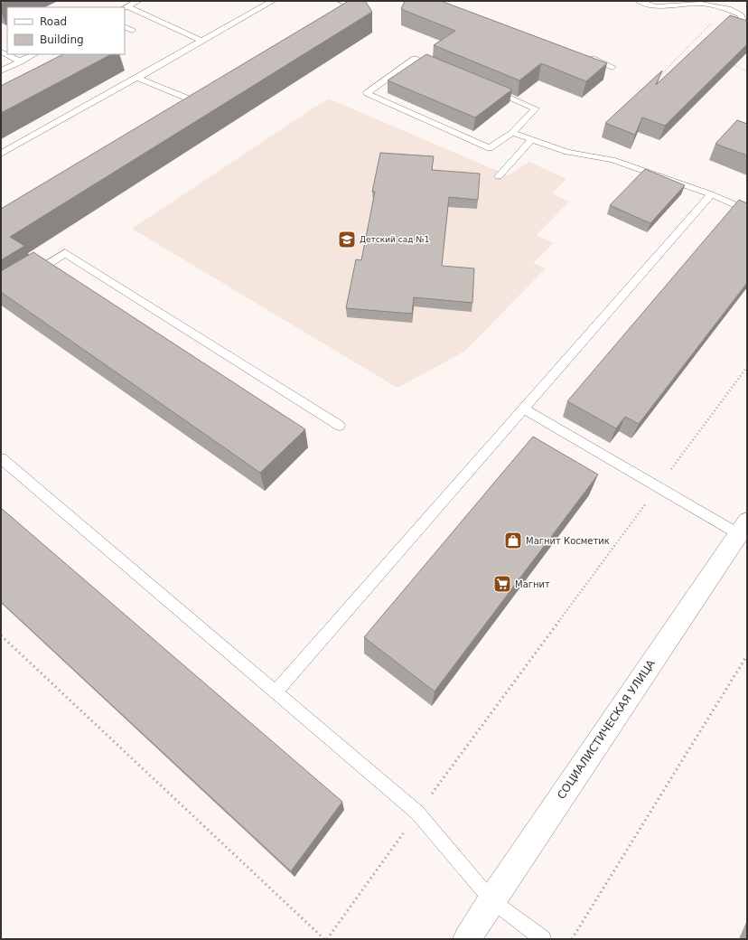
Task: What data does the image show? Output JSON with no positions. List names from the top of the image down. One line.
{"streets":{"main road":["СОЦИАЛИСТИЧЕСКАЯ УЛИЦА"]},"places":{"school or university":["Детский сад №1"],"shop":["Магнит Косметик"],"supermarket":["Магнит"]},"legend":["Road","Building"]}
